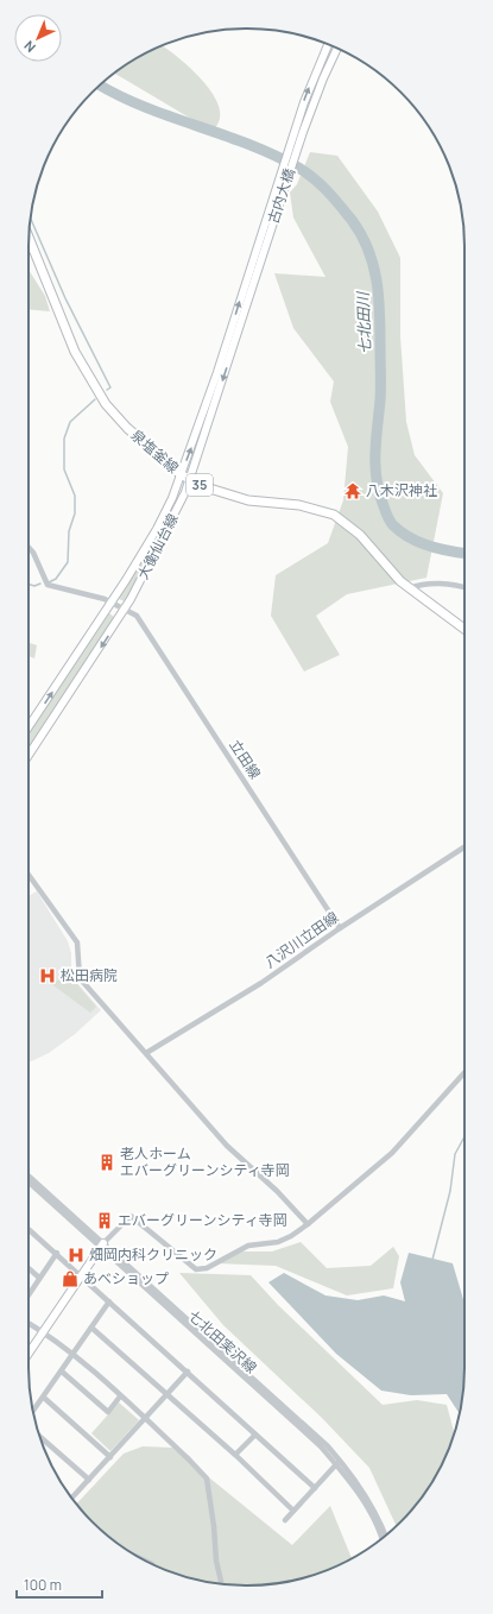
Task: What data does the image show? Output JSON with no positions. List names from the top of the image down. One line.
{"streets":{"main road":["古内大橋","泉塩釜線","35","大衡仙台線"],"street":["立田線","八沢川立田線"]},"crossings":[["古内大橋","大衡仙台線"],["泉塩釜線","大衡仙台線"],["大衡仙台線","立田線"],["立田線","八沢川立田線"]],"water":["七北田川"],"places":{"temple":["八木沢神社"],"hospital":["松田病院","畑岡内科クリニック"],"building":["老人ホーム エバーグリーンシティ寺岡","エバーグリーンシティ寺岡"],"shop":["あべショップ"]},"scale_bar":"100 m","north":"bottom left"}
